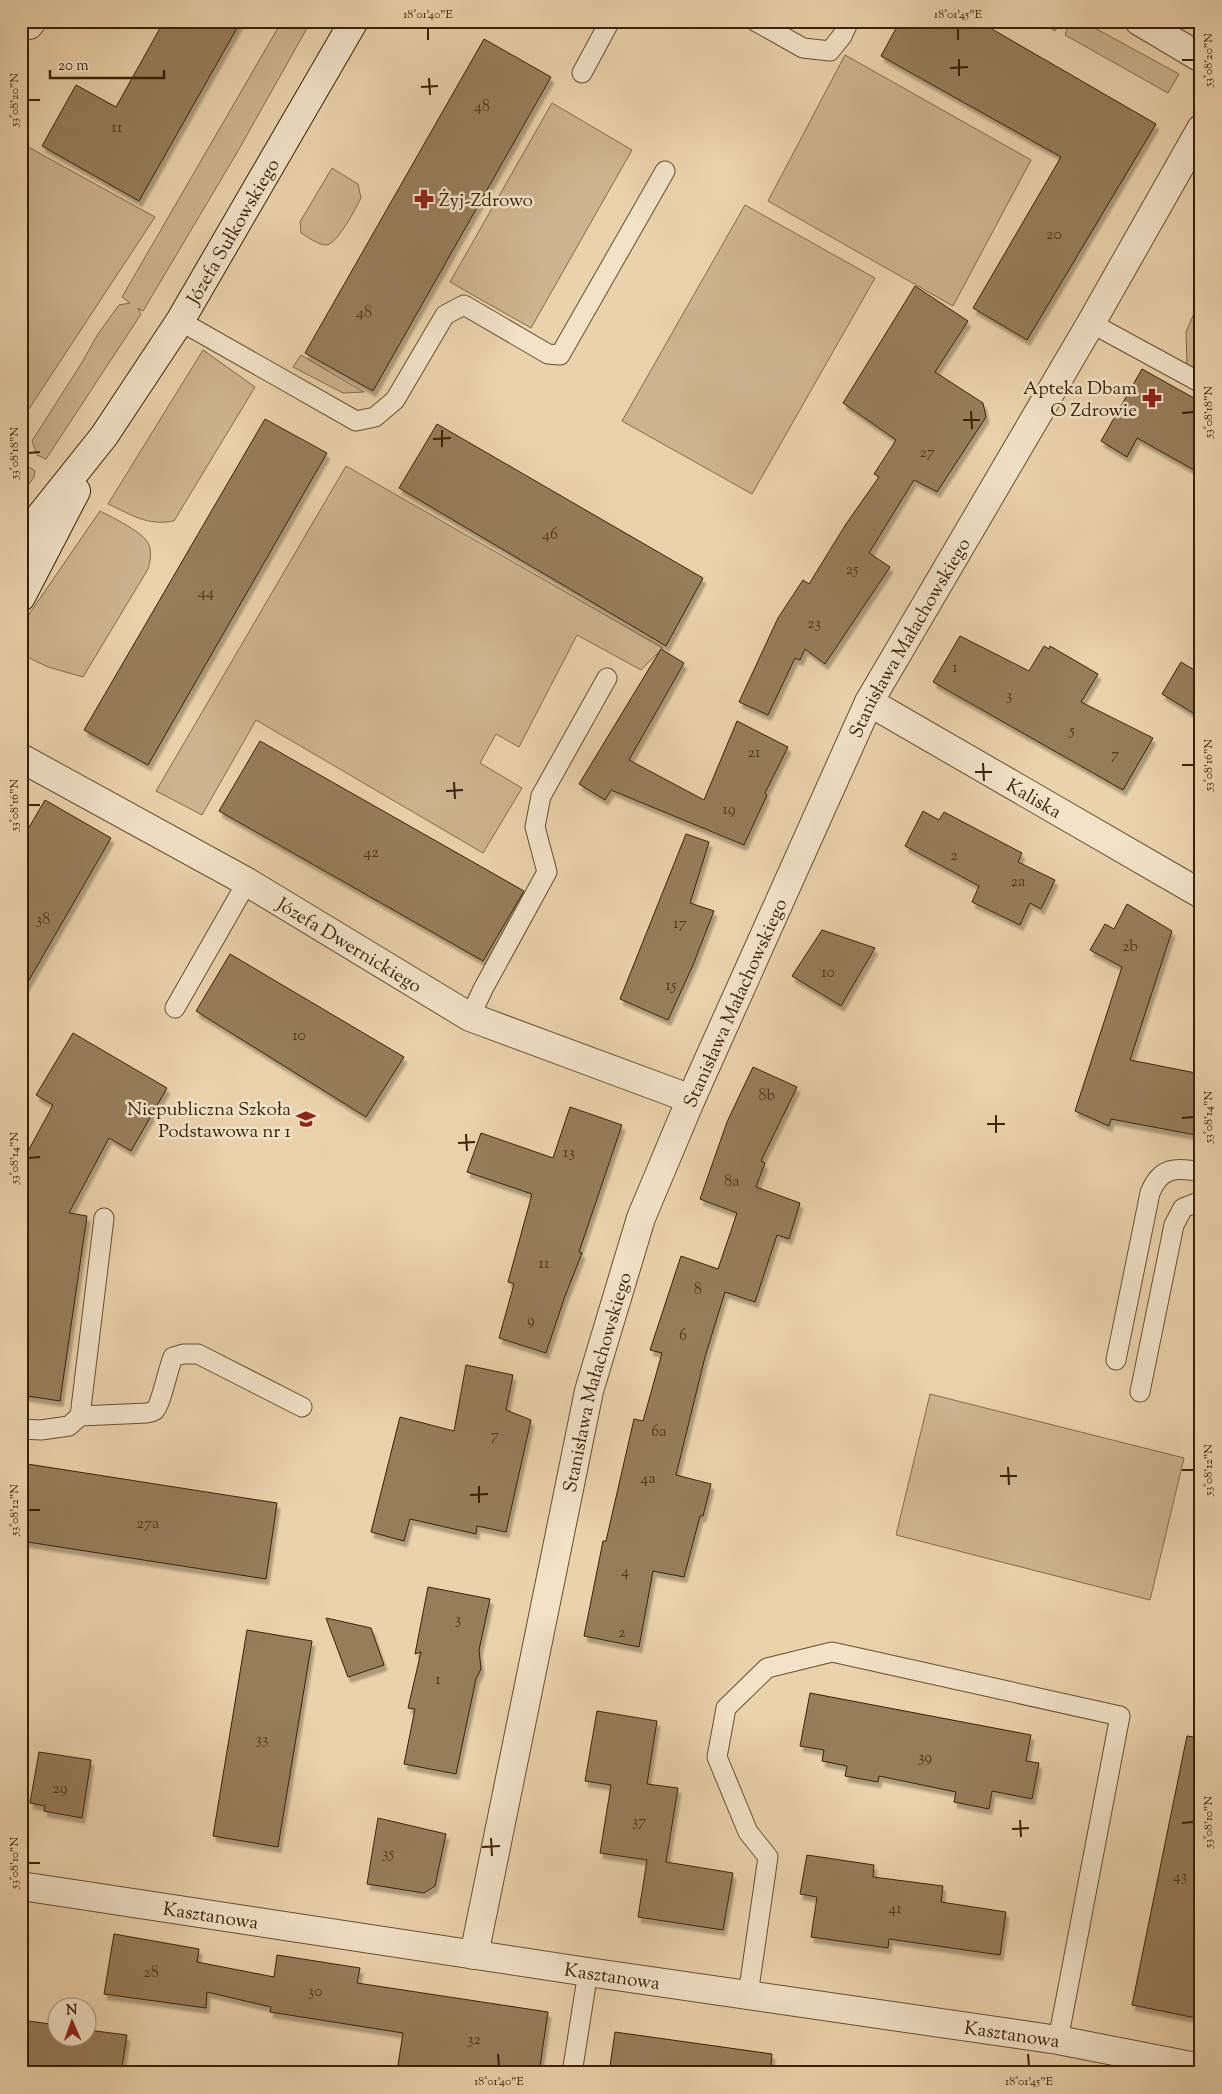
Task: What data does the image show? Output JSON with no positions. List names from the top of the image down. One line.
{"streets":{"street":["Józefa Sułkowskiego","Stanisława Małachowskiego","Kaliska","Józefa Dwernickiego","Kasztanowa"]},"crossings":[["Stanisława Małachowskiego","Kaliska"],["Stanisława Małachowskiego","Józefa Dwernickiego"],["Stanisława Małachowskiego","Kasztanowa"]],"places":{"pharmacy":["Żyj-Zdrowo","Apteka Dbam O Zdrowie"],"school or university":["Niepubliczna Szkoła Podstawowa nr 1"]},"house_numbers":["48","11","20","48","27","46","25","44","23","1","3","5","21","7","19","42","2","2a","38","17","2b","10","15","10","8b","13","8a","11","8","9","6","6a","7","4a","27a","4","3","2","1","33","39","29","37","35","43","41","28","30","32"],"scale_bar":"20 m","north":"top","coordinates":["18°01'40\"E","18°01'45\"E","53°08'20\"N","53°08'18\"N","53°08'16\"N","53°08'14\"N","53°08'12\"N","53°08'10\"N"]}
